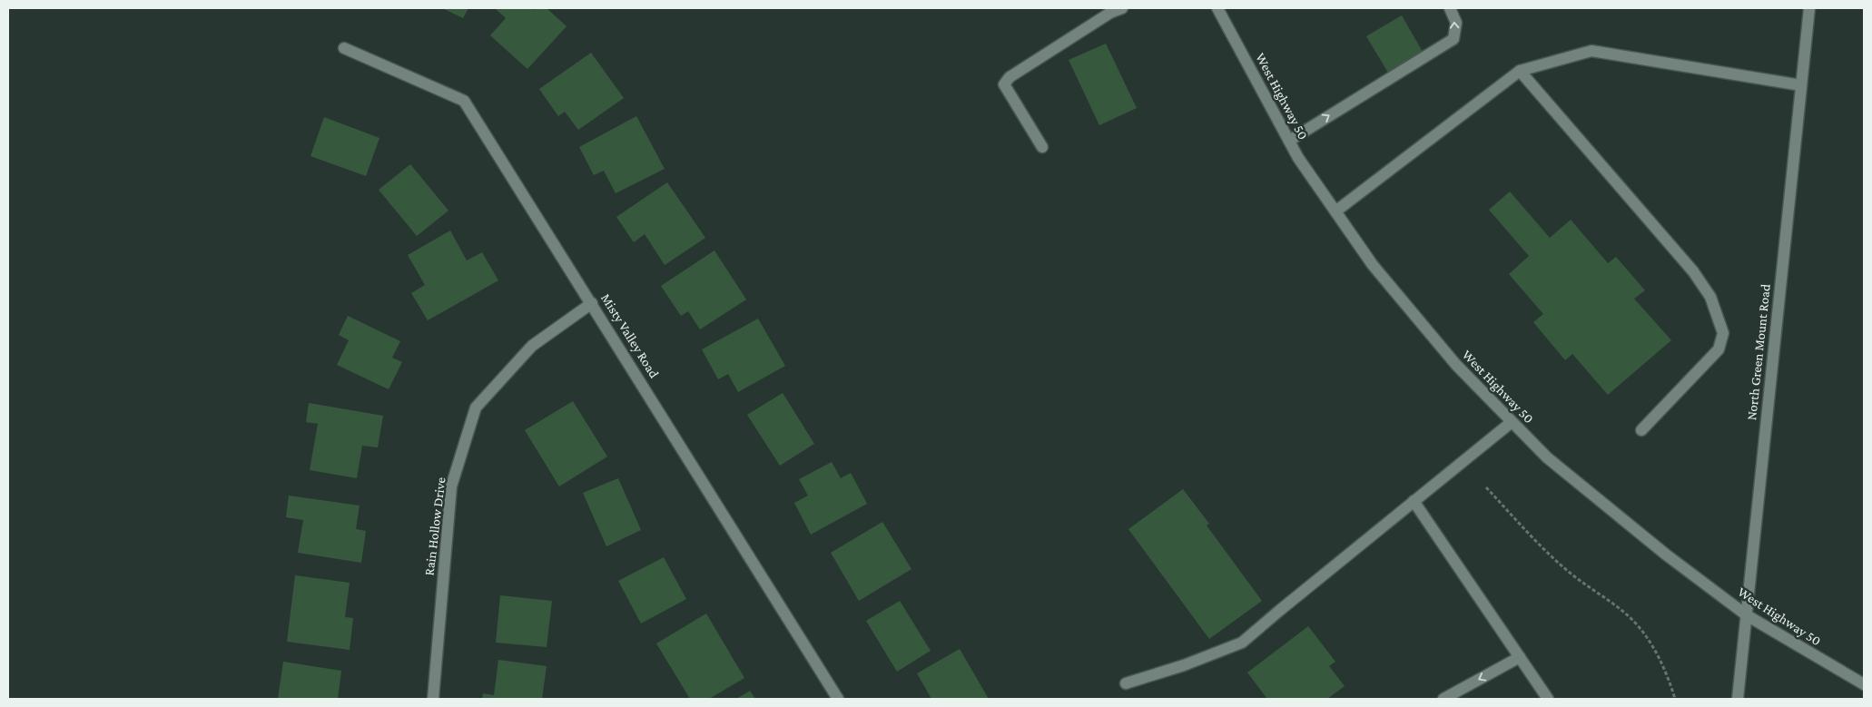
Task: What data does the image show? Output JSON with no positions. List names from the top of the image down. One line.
{"streets":{"street":["West Highway 50","Misty Valley Road","North Green Mount Road","Rain Hollow Drive"]},"crossings":[["West Highway 50","North Green Mount Road"],["Misty Valley Road","Rain Hollow Drive"]]}
